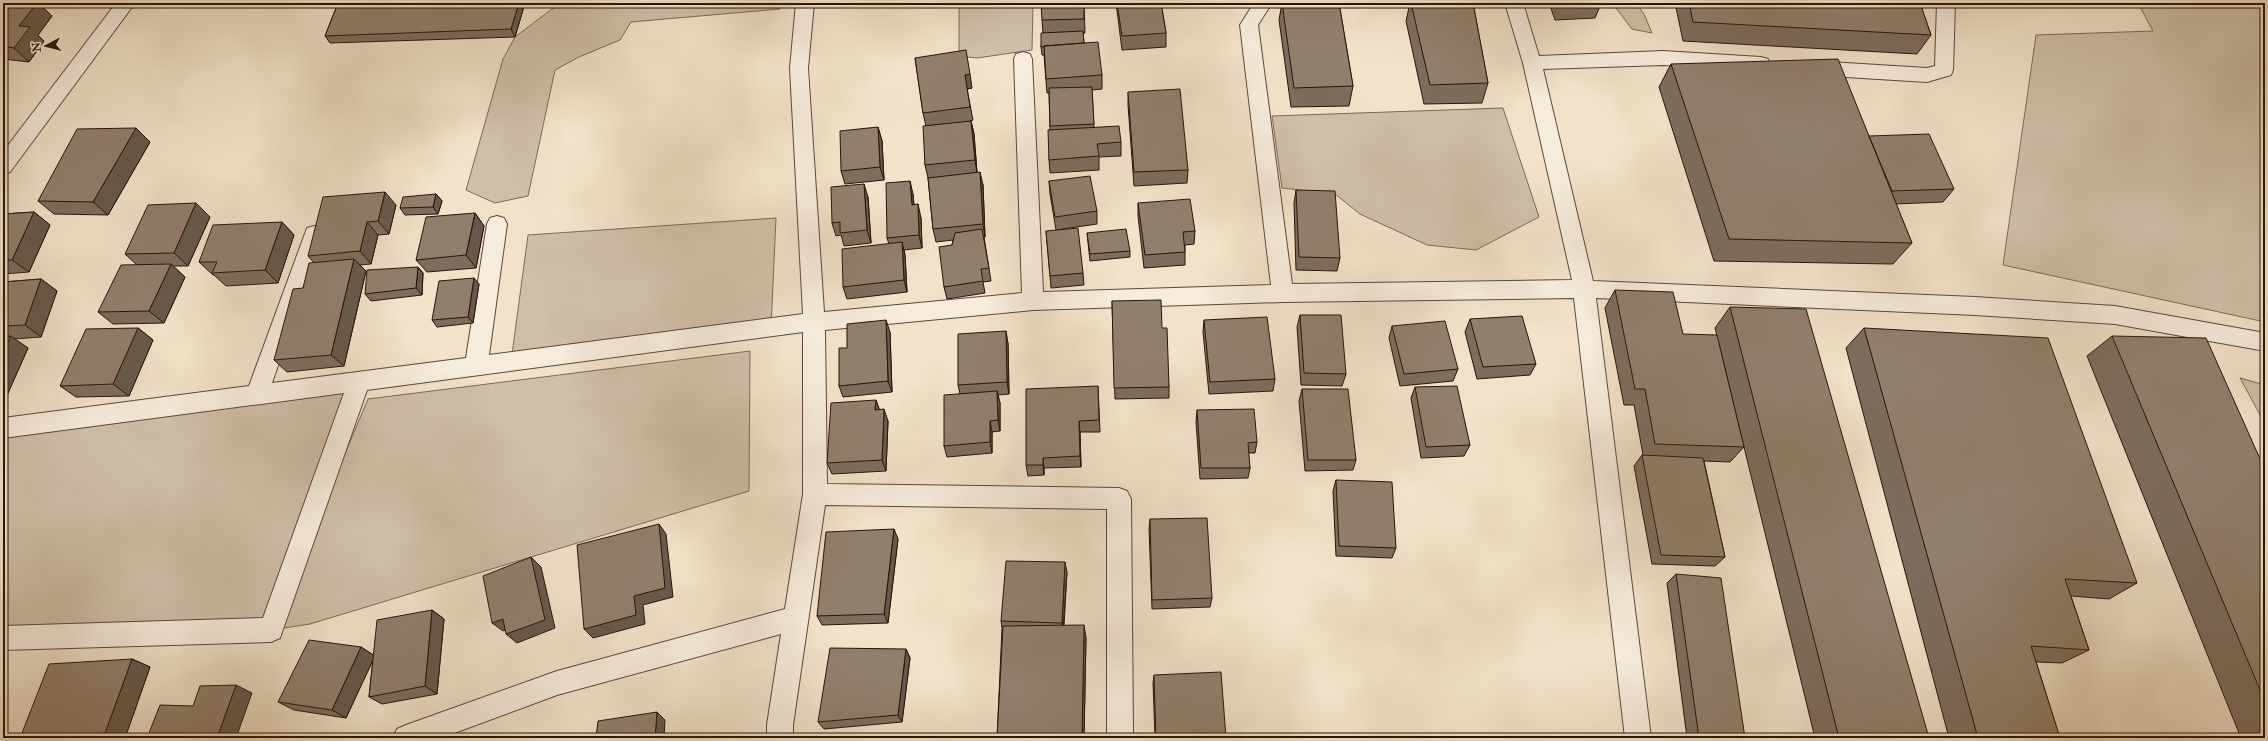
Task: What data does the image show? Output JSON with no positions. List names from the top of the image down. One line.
{"north":"left"}
